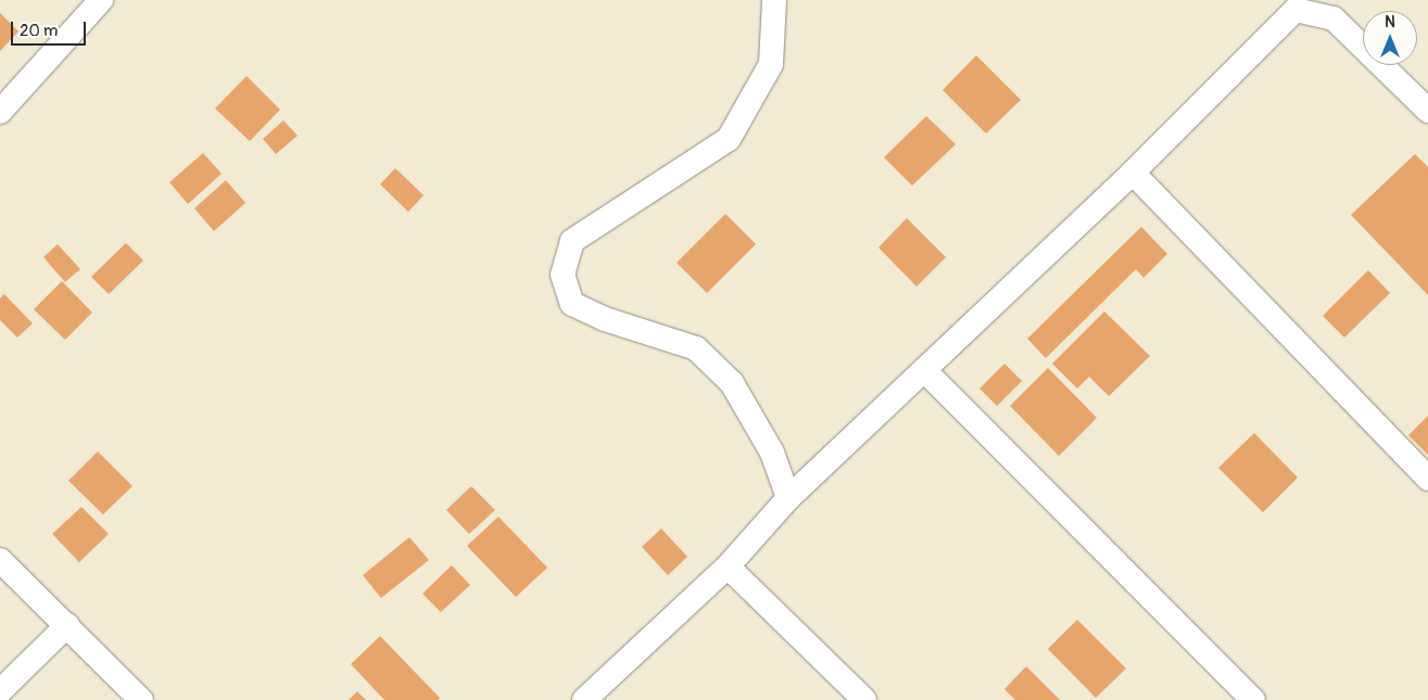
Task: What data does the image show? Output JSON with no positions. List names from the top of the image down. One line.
{"scale_bar":"20 m","north":"top"}
